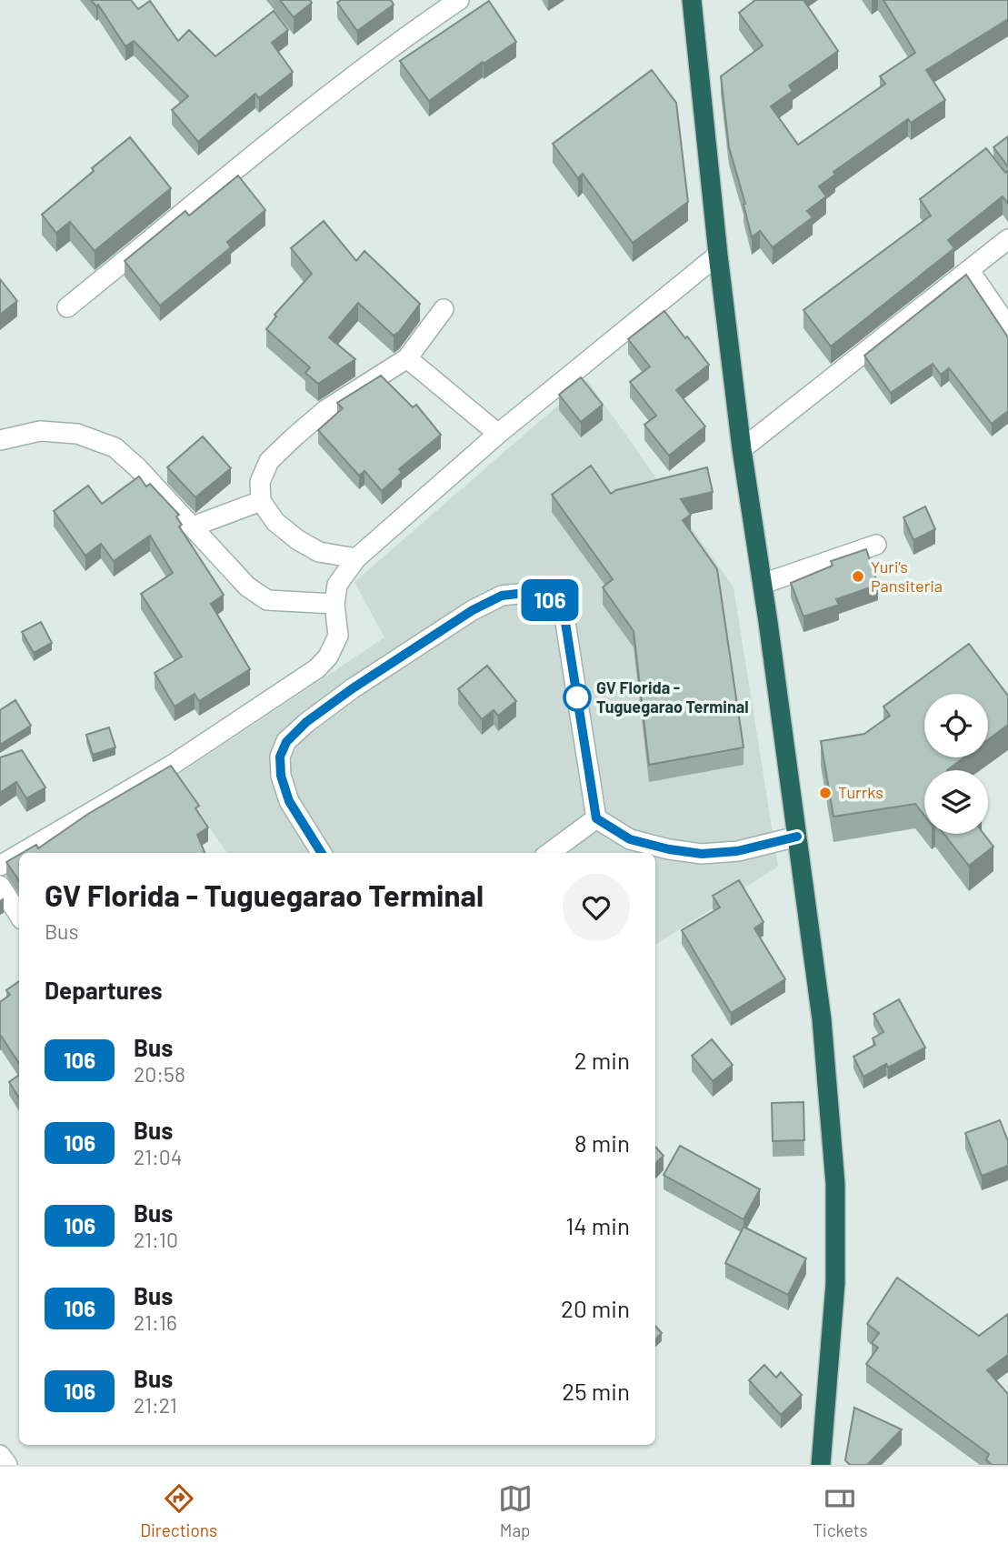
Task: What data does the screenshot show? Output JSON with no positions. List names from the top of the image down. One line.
{"places":["Yuri's Pansiteria","GV Florida - Tuguegarao Terminal","Turrks"],"lines":["bus line 106"],"page":{"on_map":"106","heading":[["GV Florida - Tuguegarao Terminal","Bus"],"Departures"],"list":[{"mark":"106","name":"Bus","note":"20:58","value":"2 min"},{"mark":"106","name":"Bus","note":"21:04","value":"8 min"},{"mark":"106","name":"Bus","note":"21:10","value":"14 min"},{"mark":"106","name":"Bus","note":"21:16","value":"20 min"},{"mark":"106","name":"Bus","note":"21:21","value":"25 min"}],"tabs":["Directions","Map","Tickets"]}}
